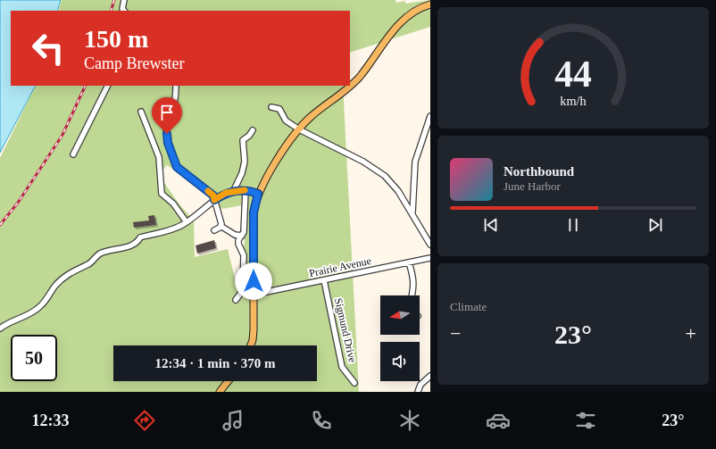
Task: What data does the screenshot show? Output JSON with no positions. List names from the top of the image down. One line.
{"streets":{"street":["Prairie Avenue","Sigmund Drive"]},"crossings":[["Prairie Avenue","Sigmund Drive"]],"north":"left","page":{"turn":["150 m","Camp Brewster"],"song":["Northbound","June Harbor"],"tile":"Climate","heat":["−","23°","+"],"limit":"50","trip":"12:34 · 1 min · 370 m","tabs":["12:33","23°"],"gauge":["44","km/h"]}}
